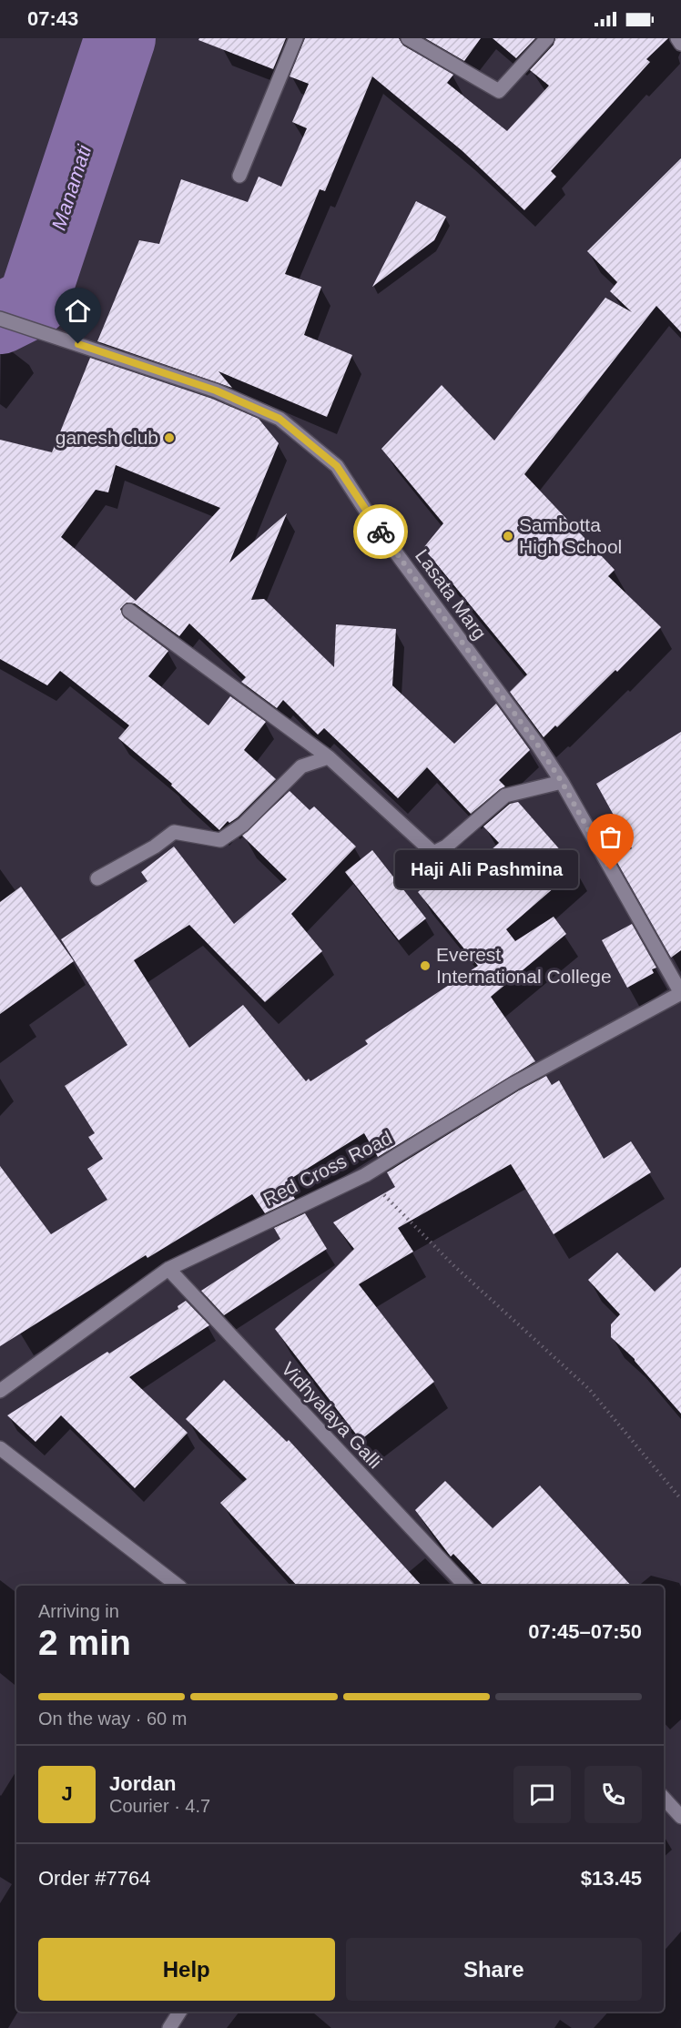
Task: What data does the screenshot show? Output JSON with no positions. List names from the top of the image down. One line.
{"streets":{"street":["Lasata Marg","Red Cross Road","Vidhyalaya Galli"]},"crossings":[["Lasata Marg","Red Cross Road"],["Red Cross Road","Vidhyalaya Galli"]],"water":["Manamati"],"places":["ganesh club","Sambotta High School","Haji Ali Pashmina","Everest International College"],"page":{"status":"07:43","bubble":"Haji Ali Pashmina","heading":["2 min","Arriving in","07:45–07:50"],"panel":["Jordan","Courier · 4.7","Order #7764","$13.45"],"bar":"On the way · 60 m","round":"J","buttons":["Help","Share"]}}
